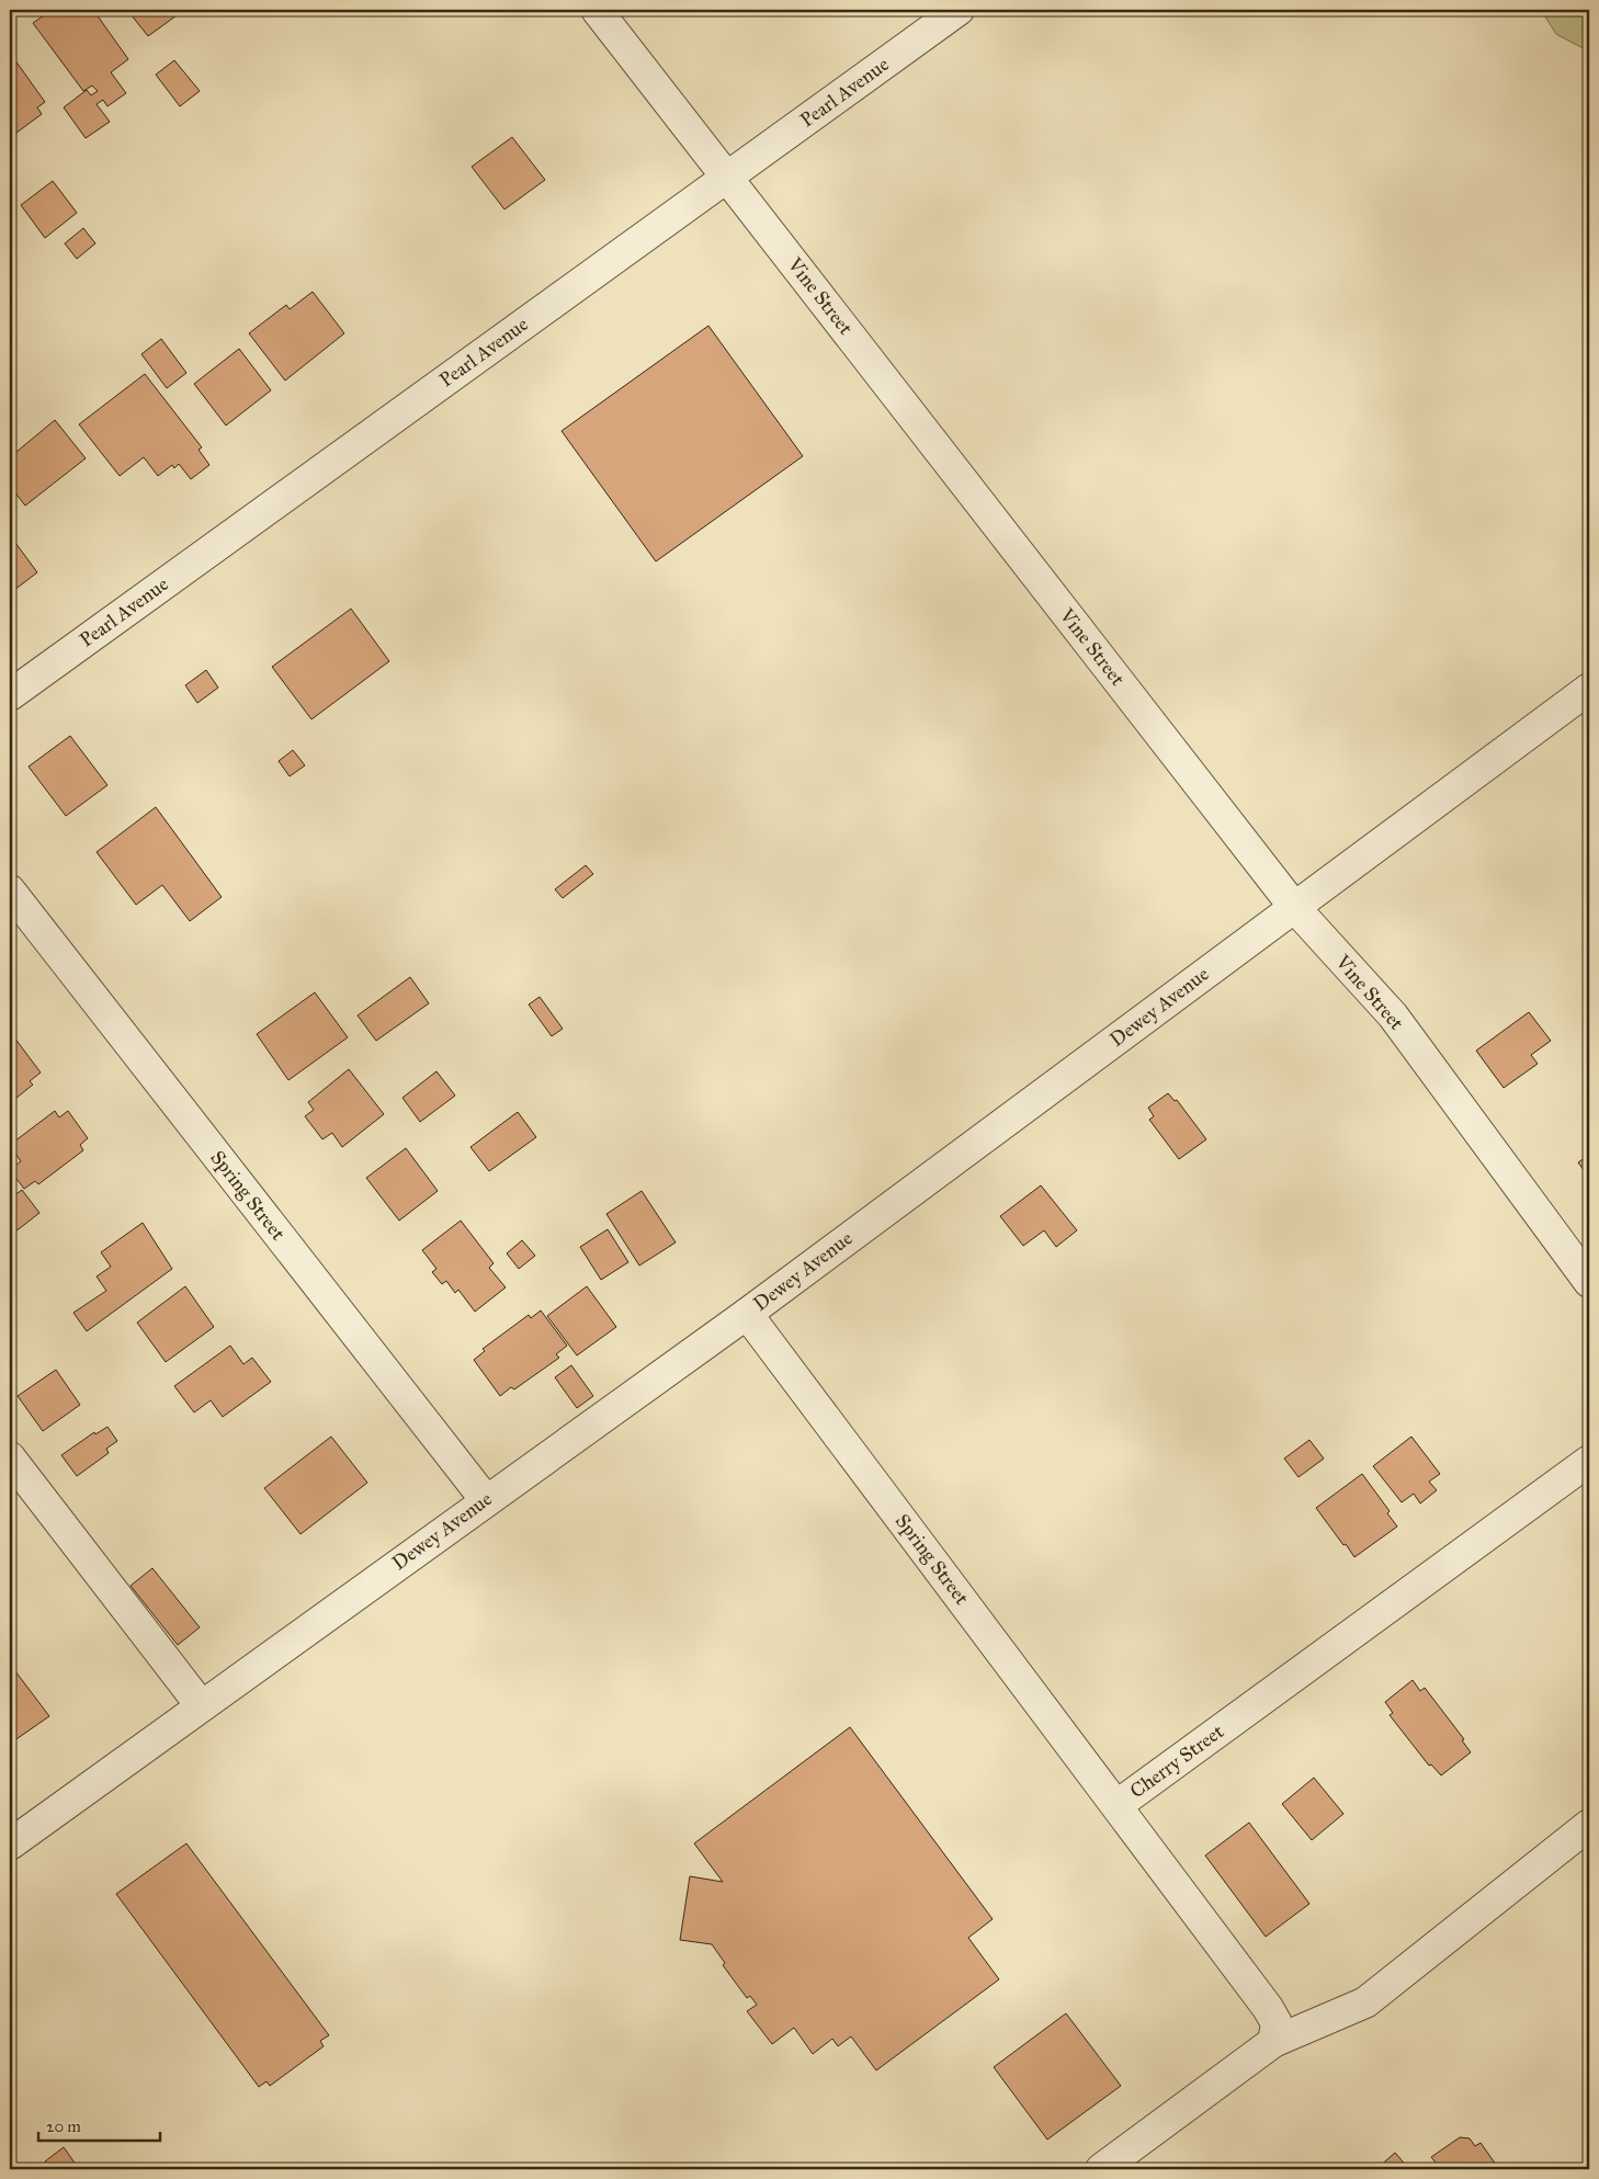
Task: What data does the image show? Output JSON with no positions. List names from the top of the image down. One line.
{"streets":{"street":["Pearl Avenue","Vine Street","Dewey Avenue","Spring Street","Cherry Street"]},"crossings":[["Pearl Avenue","Vine Street"],["Vine Street","Dewey Avenue"],["Dewey Avenue","Spring Street"],["Spring Street","Cherry Street"]],"scale_bar":"20 m"}
